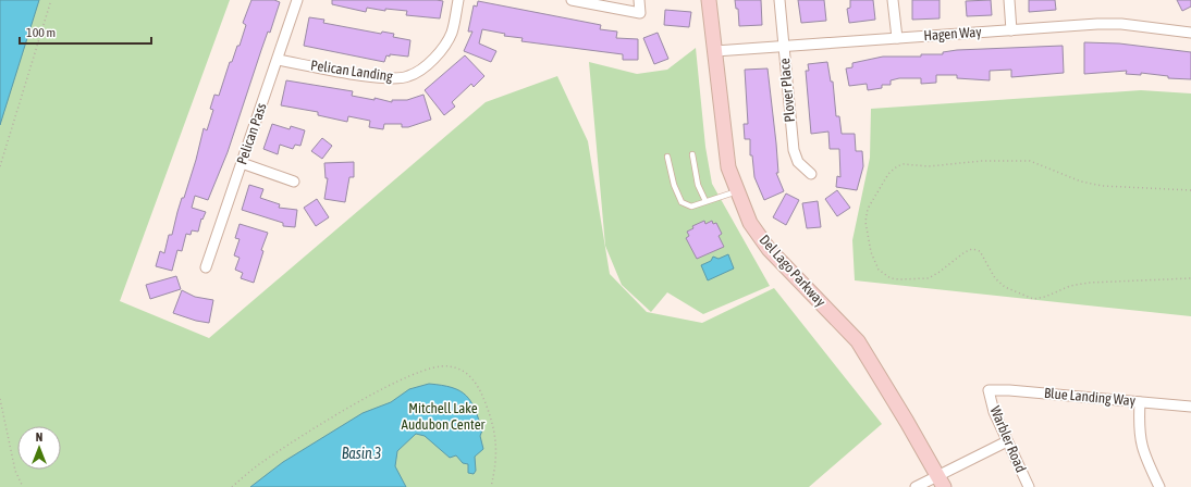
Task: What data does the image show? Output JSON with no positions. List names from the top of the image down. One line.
{"streets":{"street":["Hagen Way","Pelican Landing","Plover Place","Pelican Pass","Del Lago Parkway","Blue Landing Way","Warbler Road"]},"crossings":[["Hagen Way","Plover Place"],["Hagen Way","Del Lago Parkway"],["Pelican Landing","Pelican Pass"],["Blue Landing Way","Warbler Road"]],"water":["Basin 3"],"parks":["Mitchell Lake Audubon Center"],"scale_bar":"100 m","north":"top"}
